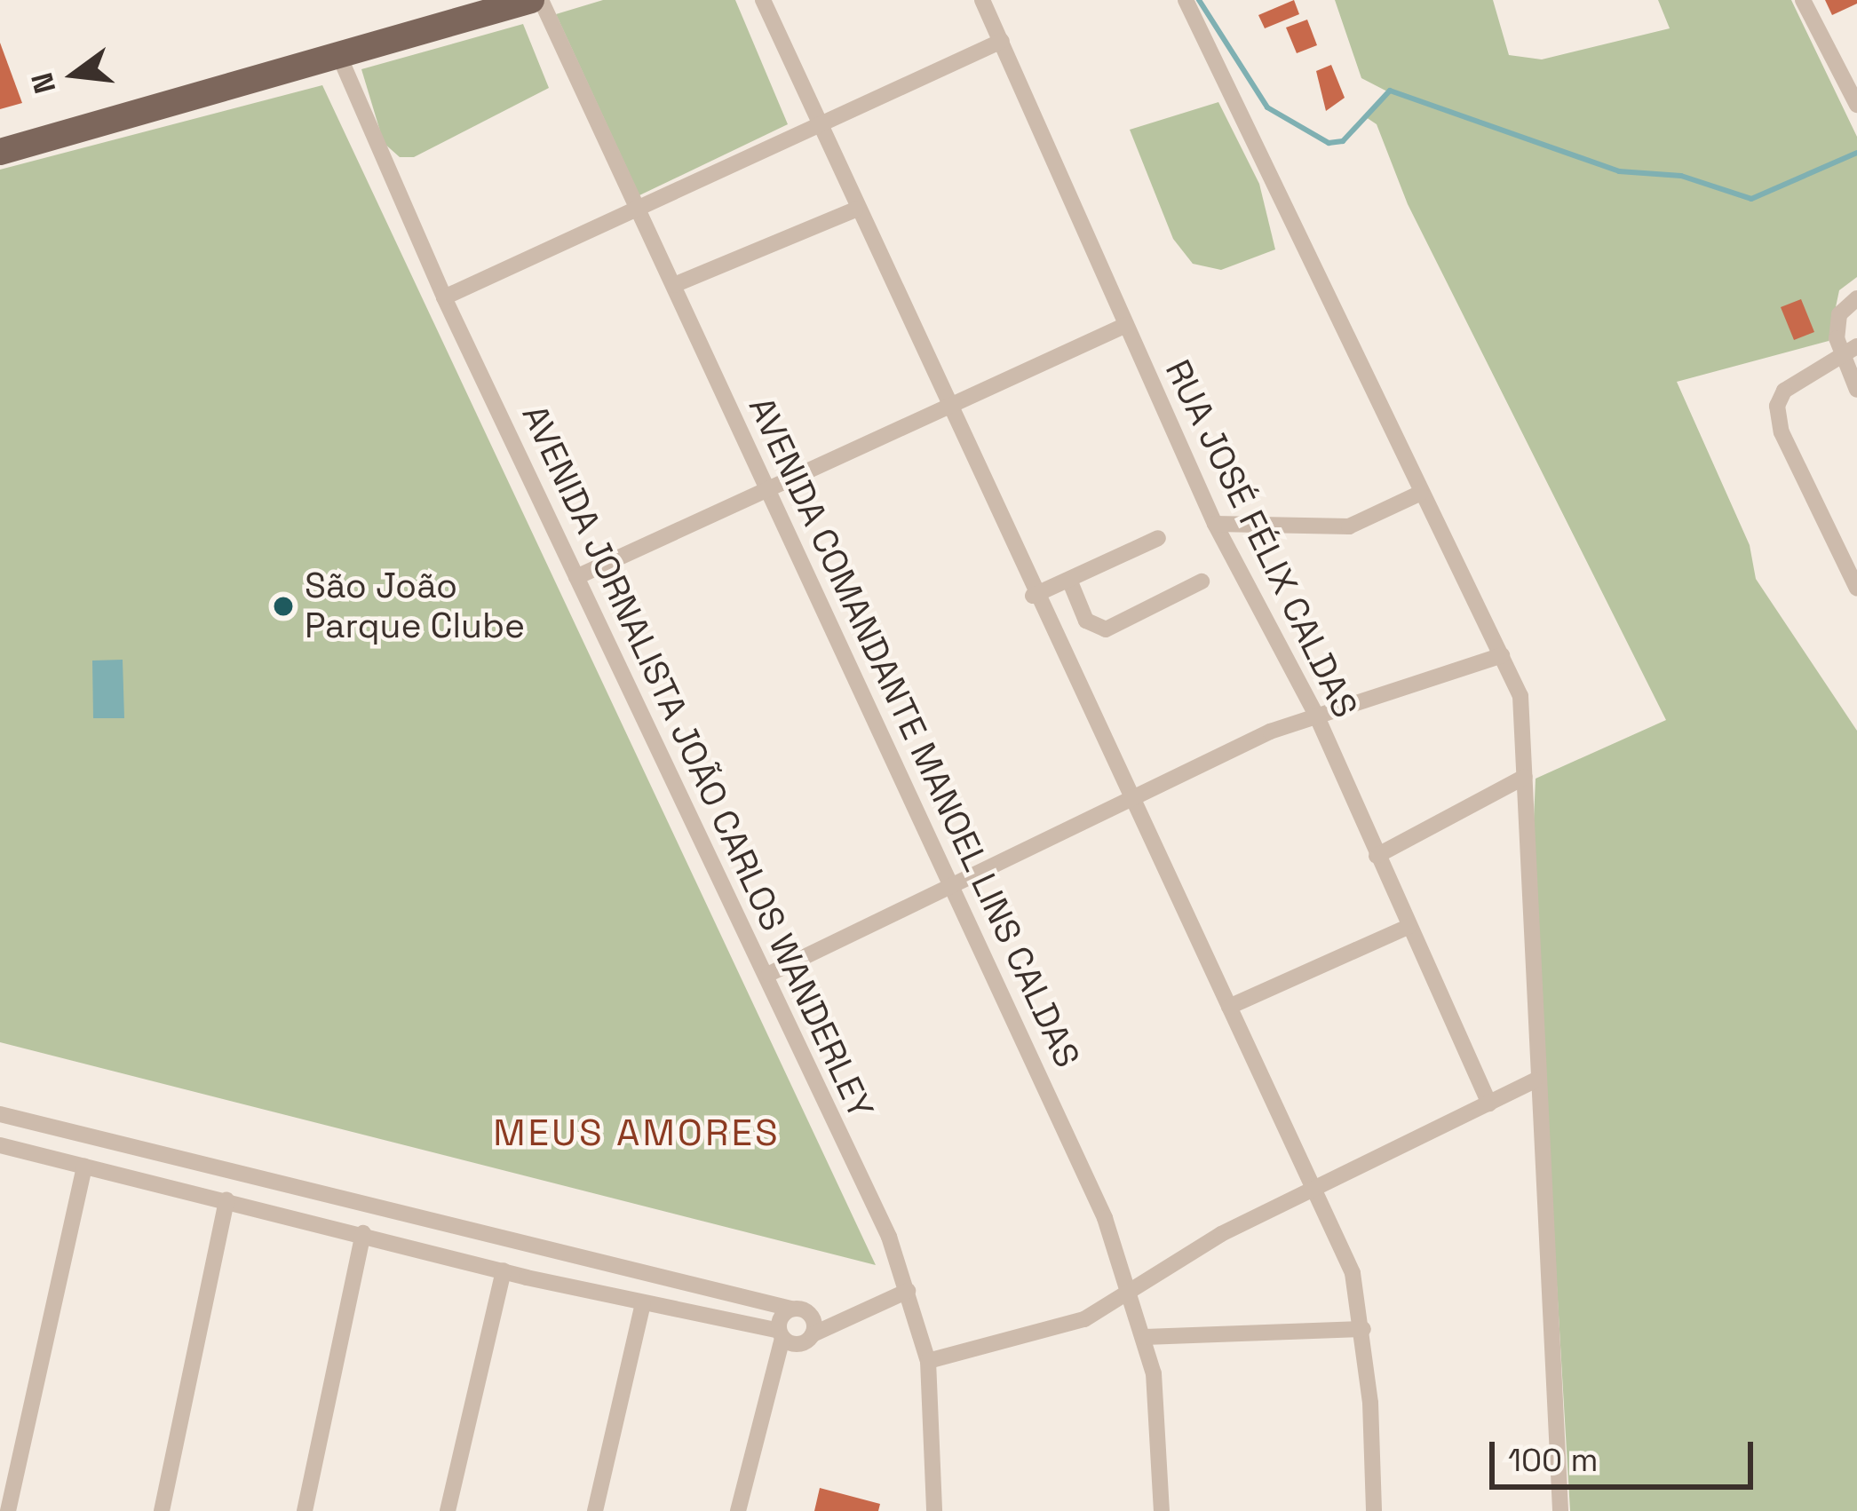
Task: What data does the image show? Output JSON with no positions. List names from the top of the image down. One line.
{"streets":{"street":["RUA JOSÉ FÉLIX CALDAS","AVENIDA COMANDANTE MANOEL LINS CALDAS","AVENIDA JORNALISTA JOÃO CARLOS WANDERLEY"]},"districts":["MEUS AMORES"],"places":["São João Parque Clube"],"scale_bar":"100 m","north":"left"}
